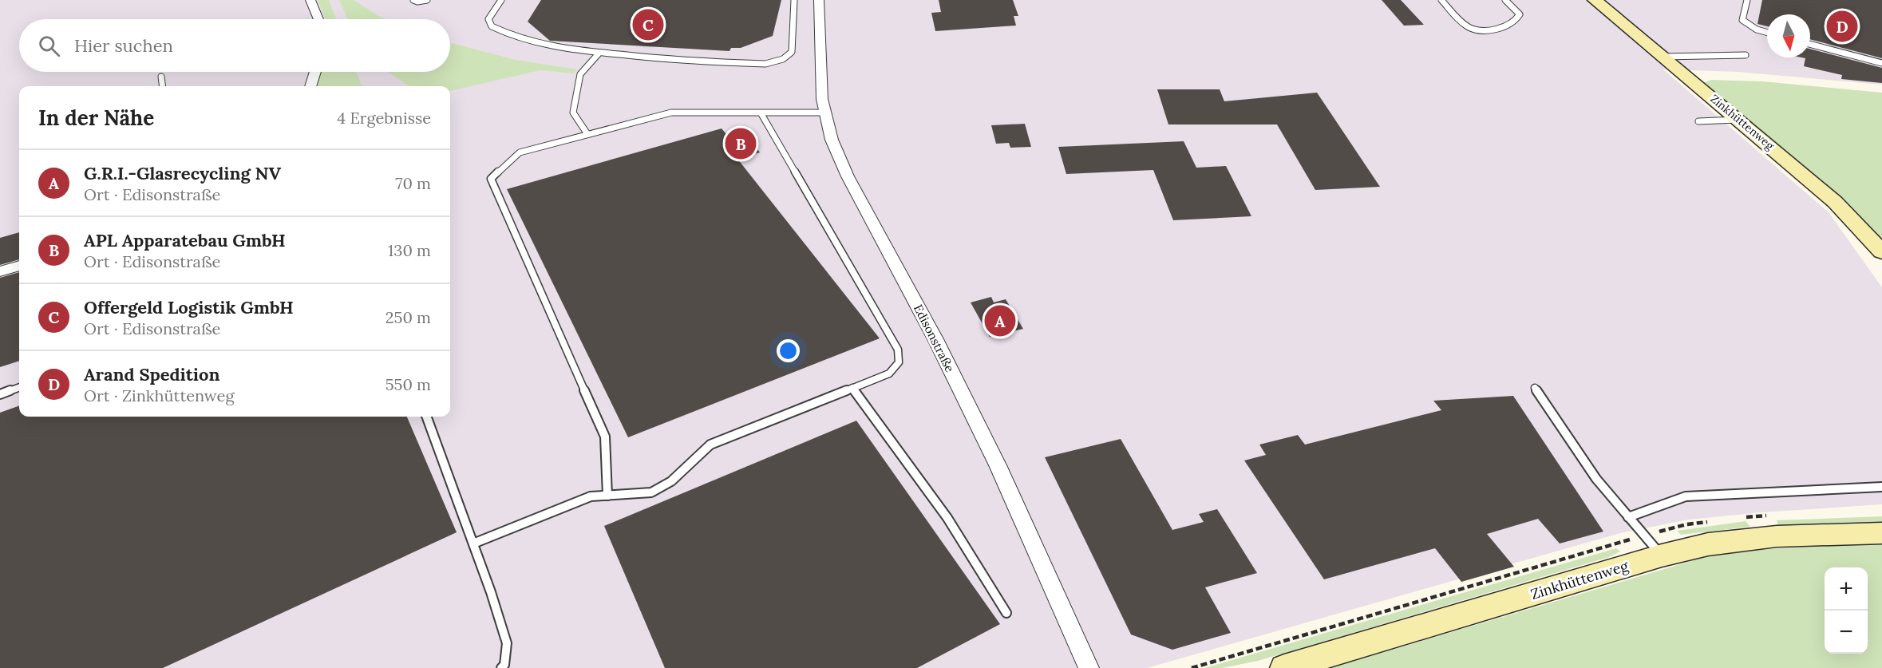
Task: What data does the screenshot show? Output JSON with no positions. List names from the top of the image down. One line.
{"streets":{"street":["Zinkhüttenweg","Edisonstraße"]},"north":"bottom","page":{"pins":["C","D","B","A"],"search":"Hier suchen","heading":["In der Nähe","4 Ergebnisse"],"list":[{"mark":"A","name":"G.R.I.-Glasrecycling NV","note":"Ort · Edisonstraße","value":"70 m"},{"mark":"B","name":"APL Apparatebau GmbH","note":"Ort · Edisonstraße","value":"130 m"},{"mark":"C","name":"Offergeld Logistik GmbH","note":"Ort · Edisonstraße","value":"250 m"},{"mark":"D","name":"Arand Spedition","note":"Ort · Zinkhüttenweg","value":"550 m"}],"map_buttons":["+","−"]}}
